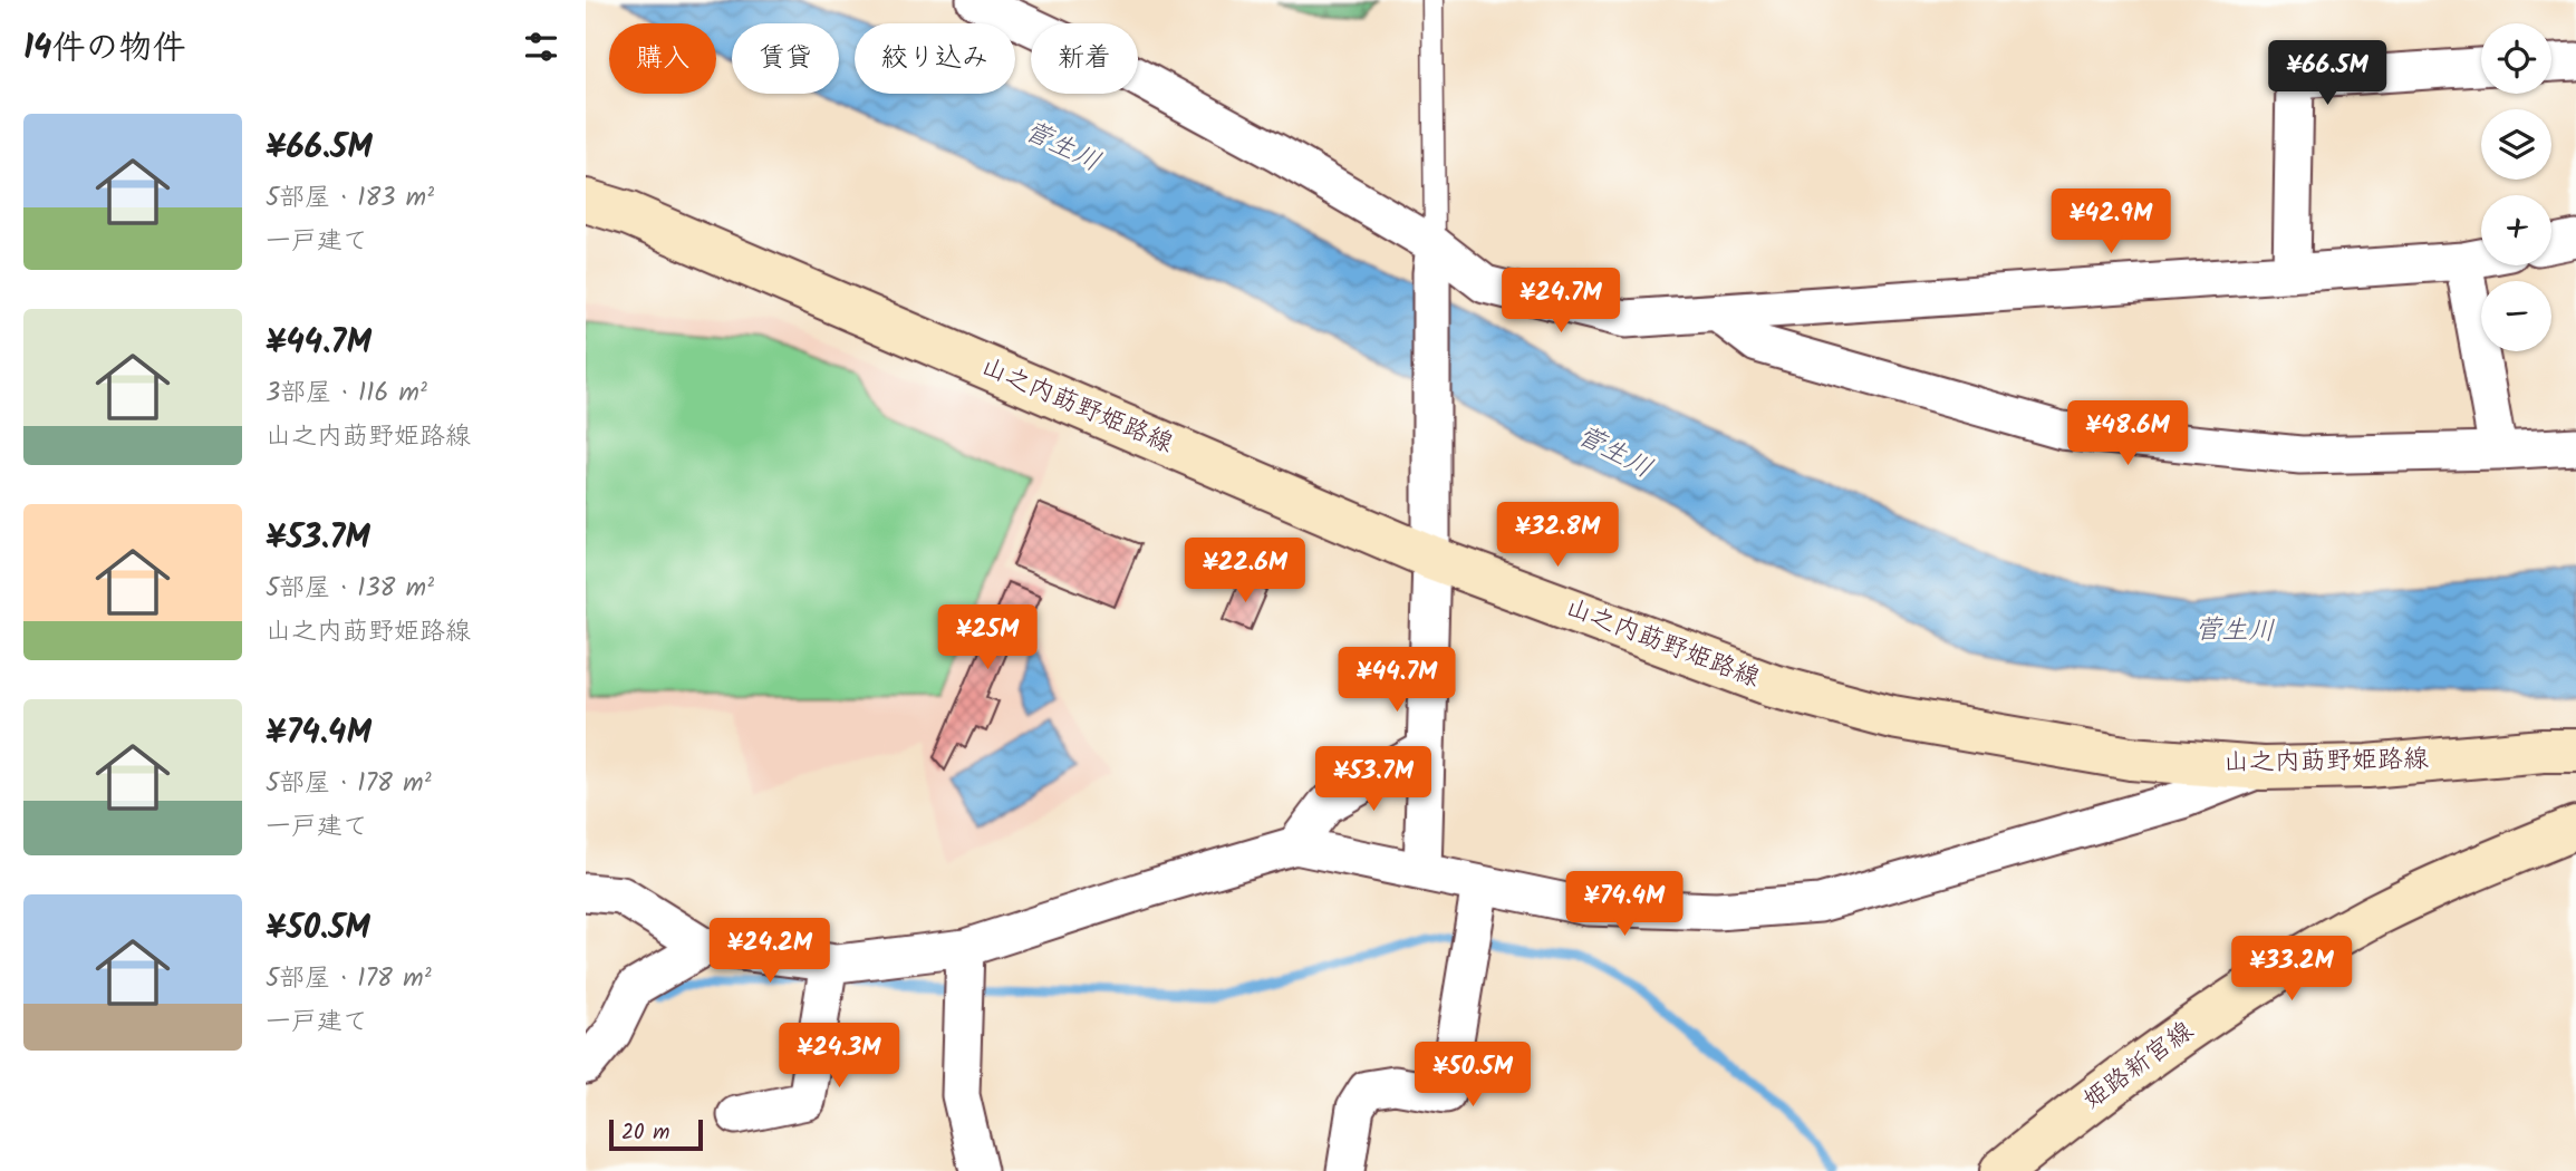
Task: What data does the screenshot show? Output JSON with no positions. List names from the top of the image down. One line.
{"streets":{"main road":["山之内莇野姫路線","姫路新宮線"]},"water":["菅生川"],"scale_bar":"20 m","page":{"heading":"14件の物件","map_buttons":["+","−"],"chip":["購入","賃貸","絞り込み","新着"],"price":["¥66.5M","¥42.9M","¥24.7M","¥48.6M","¥32.8M","¥22.6M","¥25M","¥44.7M","¥53.7M","¥74.4M","¥24.2M","¥33.2M","¥24.3M","¥50.5M"],"list":[{"name":"¥66.5M","note":"5部屋 · 183 m² · 一戸建て"},{"name":"¥44.7M","note":"3部屋 · 116 m² · 山之内莇野姫路線"},{"name":"¥53.7M","note":"5部屋 · 138 m² · 山之内莇野姫路線"},{"name":"¥74.4M","note":"5部屋 · 178 m² · 一戸建て"},{"name":"¥50.5M","note":"5部屋 · 178 m² · 一戸建て"}],"scale":"20 m"}}
